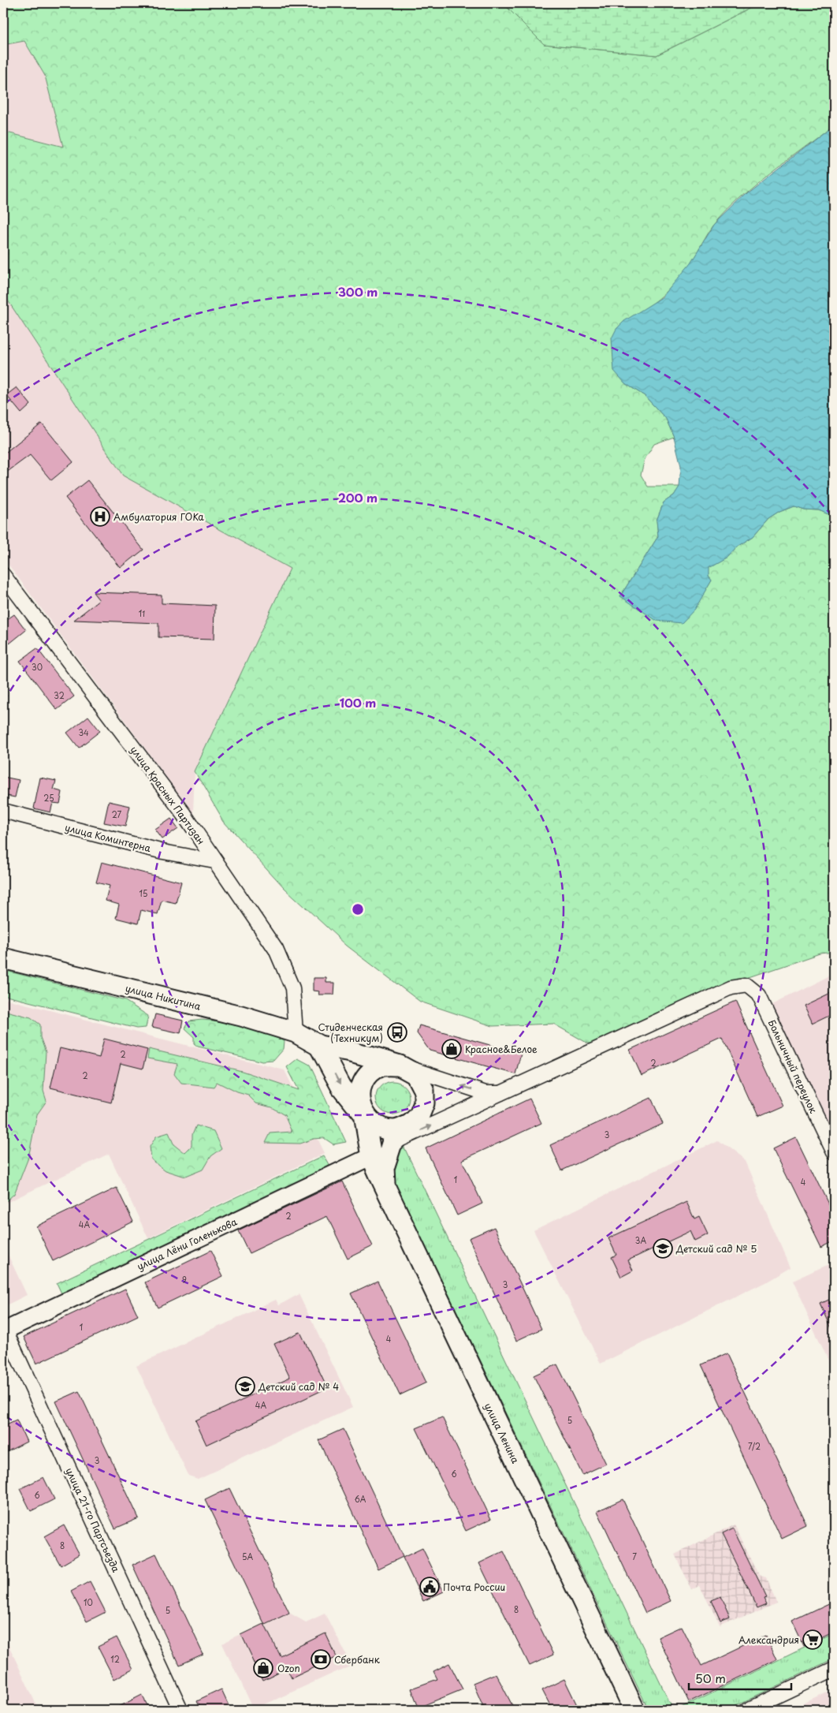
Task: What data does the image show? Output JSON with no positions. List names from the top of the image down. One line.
{"streets":{"main road":["улица Никитина","улица Ленина"],"street":["улица Красных Партизан","улица Коминтерна","Больничный переулок","улица Лёни Голенькова","улица 21-го Партсъезда"]},"crossings":[["улица Красных Партизан","улица Коминтерна"],["улица Красных Партизан","улица Никитина"],["улица Лёни Голенькова","улица Ленина"],["улица Лёни Голенькова","улица 21-го Партсъезда"]],"places":{"hospital":["Амбулатория ГОКа"],"bus stop":["Студенческая (Техникум)"],"shop":["Красное&Белое","Ozon"],"school or university":["Детский сад № 5","Детский сад № 4"],"public building":["Почта России"],"supermarket":["Александрия"],"bank":["Сбербанк"]},"house_numbers":["11","30","32","34","25","27","15","2","2","2","3","1","4","2","4А","3А","9","3","1","4","4А","5","7/2","3","6","6","6А","8","5А","7","10","8","5","12"],"scale_bar":"50 m","rings":["300 m","200 m","100 m"]}
